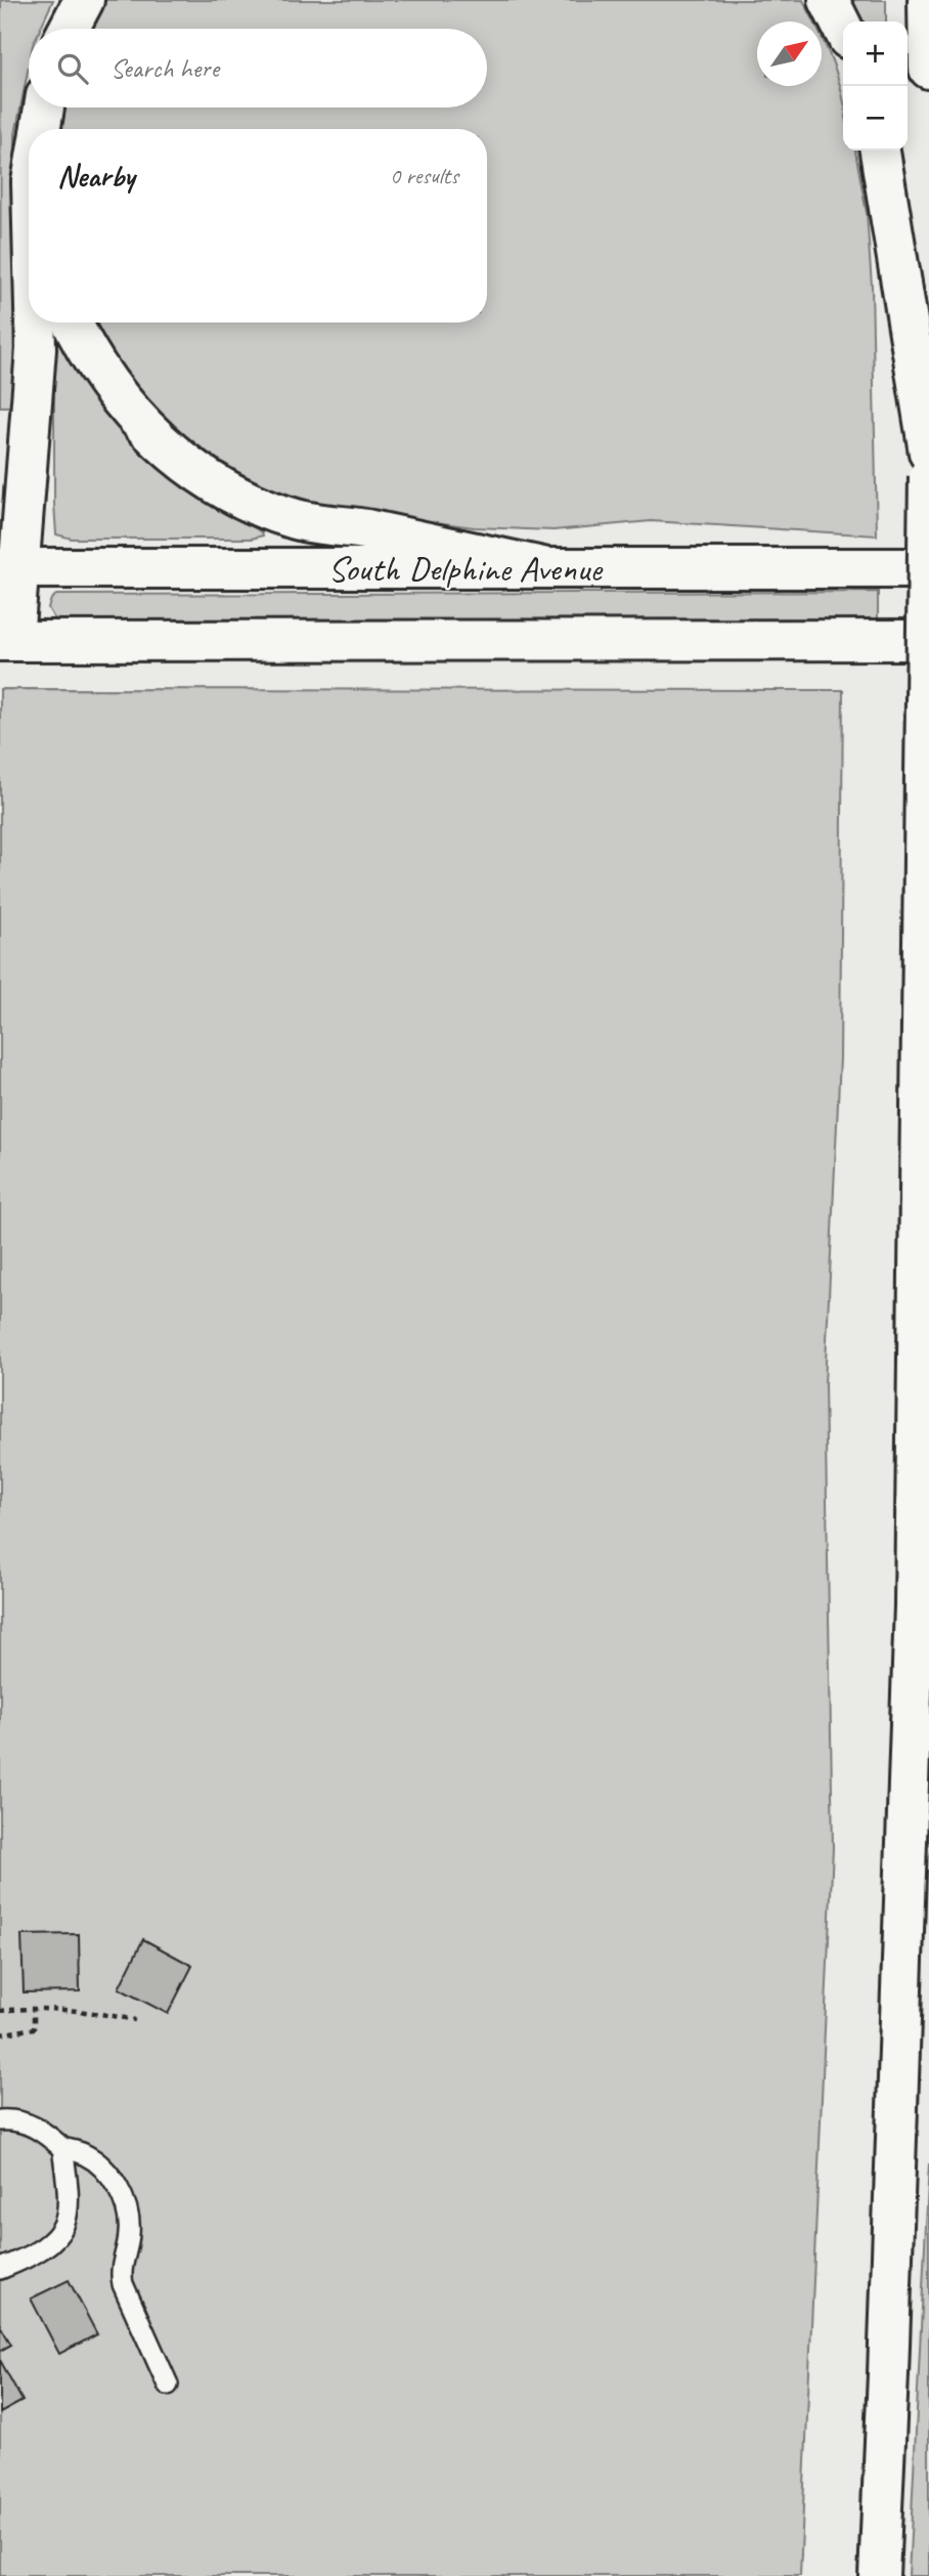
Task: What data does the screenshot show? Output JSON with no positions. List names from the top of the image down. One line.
{"streets":{"main road":["South Delphine Avenue"]},"north":"top right","page":{"map_buttons":["+","−"],"search":"Search here","heading":["Nearby","0 results"]}}
